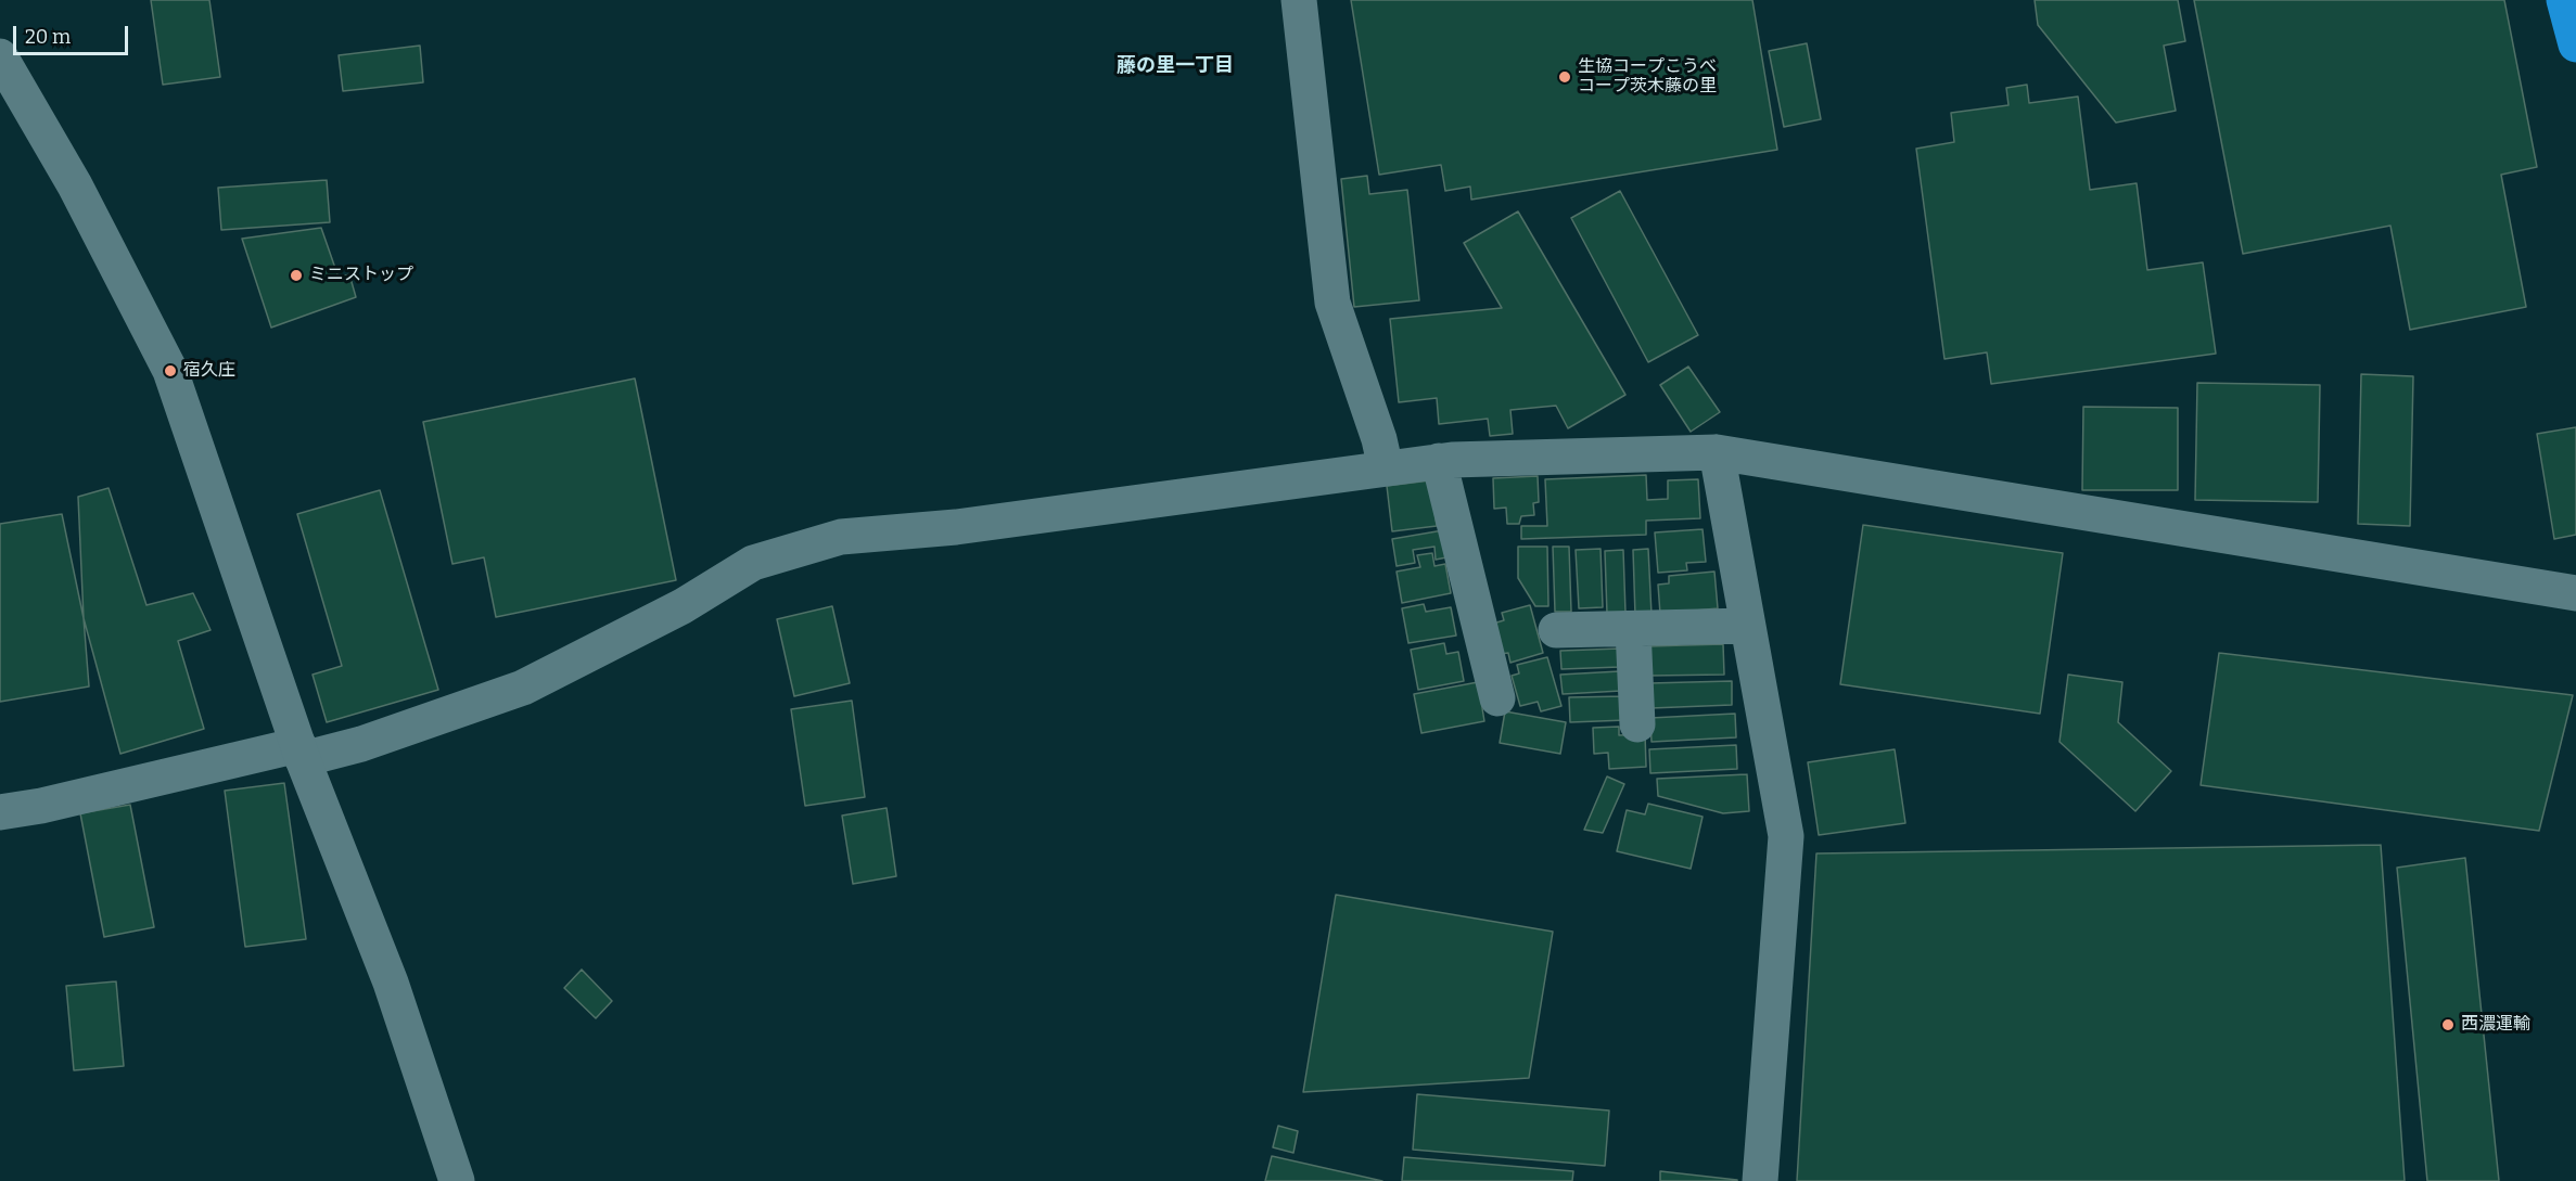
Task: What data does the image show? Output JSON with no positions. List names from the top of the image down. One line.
{"districts":["藤の里一丁目"],"places":["生協コープこうべ コープ茨木藤の里","ミニストップ","宿久庄","西濃運輸"],"scale_bar":"20 m"}
